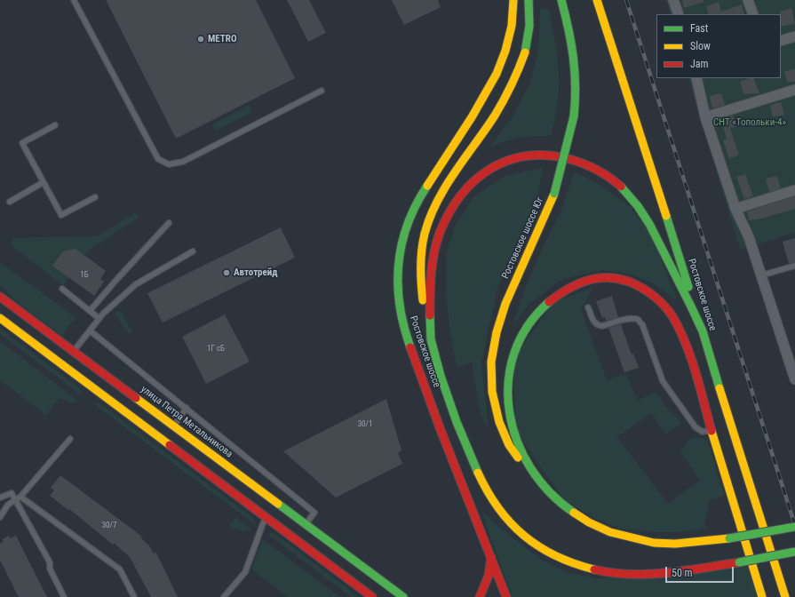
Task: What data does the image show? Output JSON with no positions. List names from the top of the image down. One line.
{"streets":{"main road":["Ростовское шоссе Юг","Ростовское шоссе","улица Петра Метальникова"]},"parks":["СНТ «Топольки-4»"],"places":["METRO","Автотрейд"],"house_numbers":["1Б","1Г сБ","30/1","30/7"],"legend":["Fast","Slow","Jam"],"scale_bar":"50 m"}
